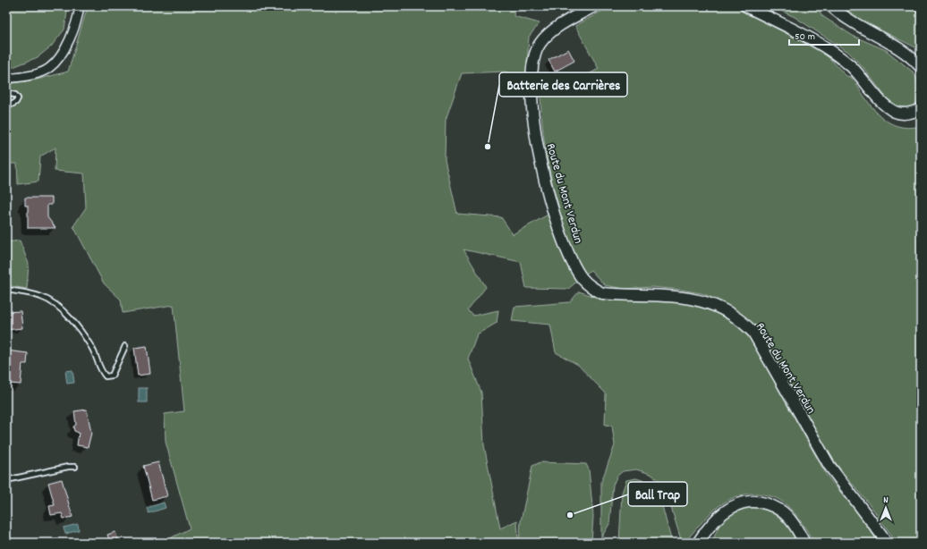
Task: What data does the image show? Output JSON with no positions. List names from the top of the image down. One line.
{"streets":{"street":["Route du Mont Verdun"]},"places":["Batterie des Carrières","Ball Trap"],"scale_bar":"50 m","north":"top"}
